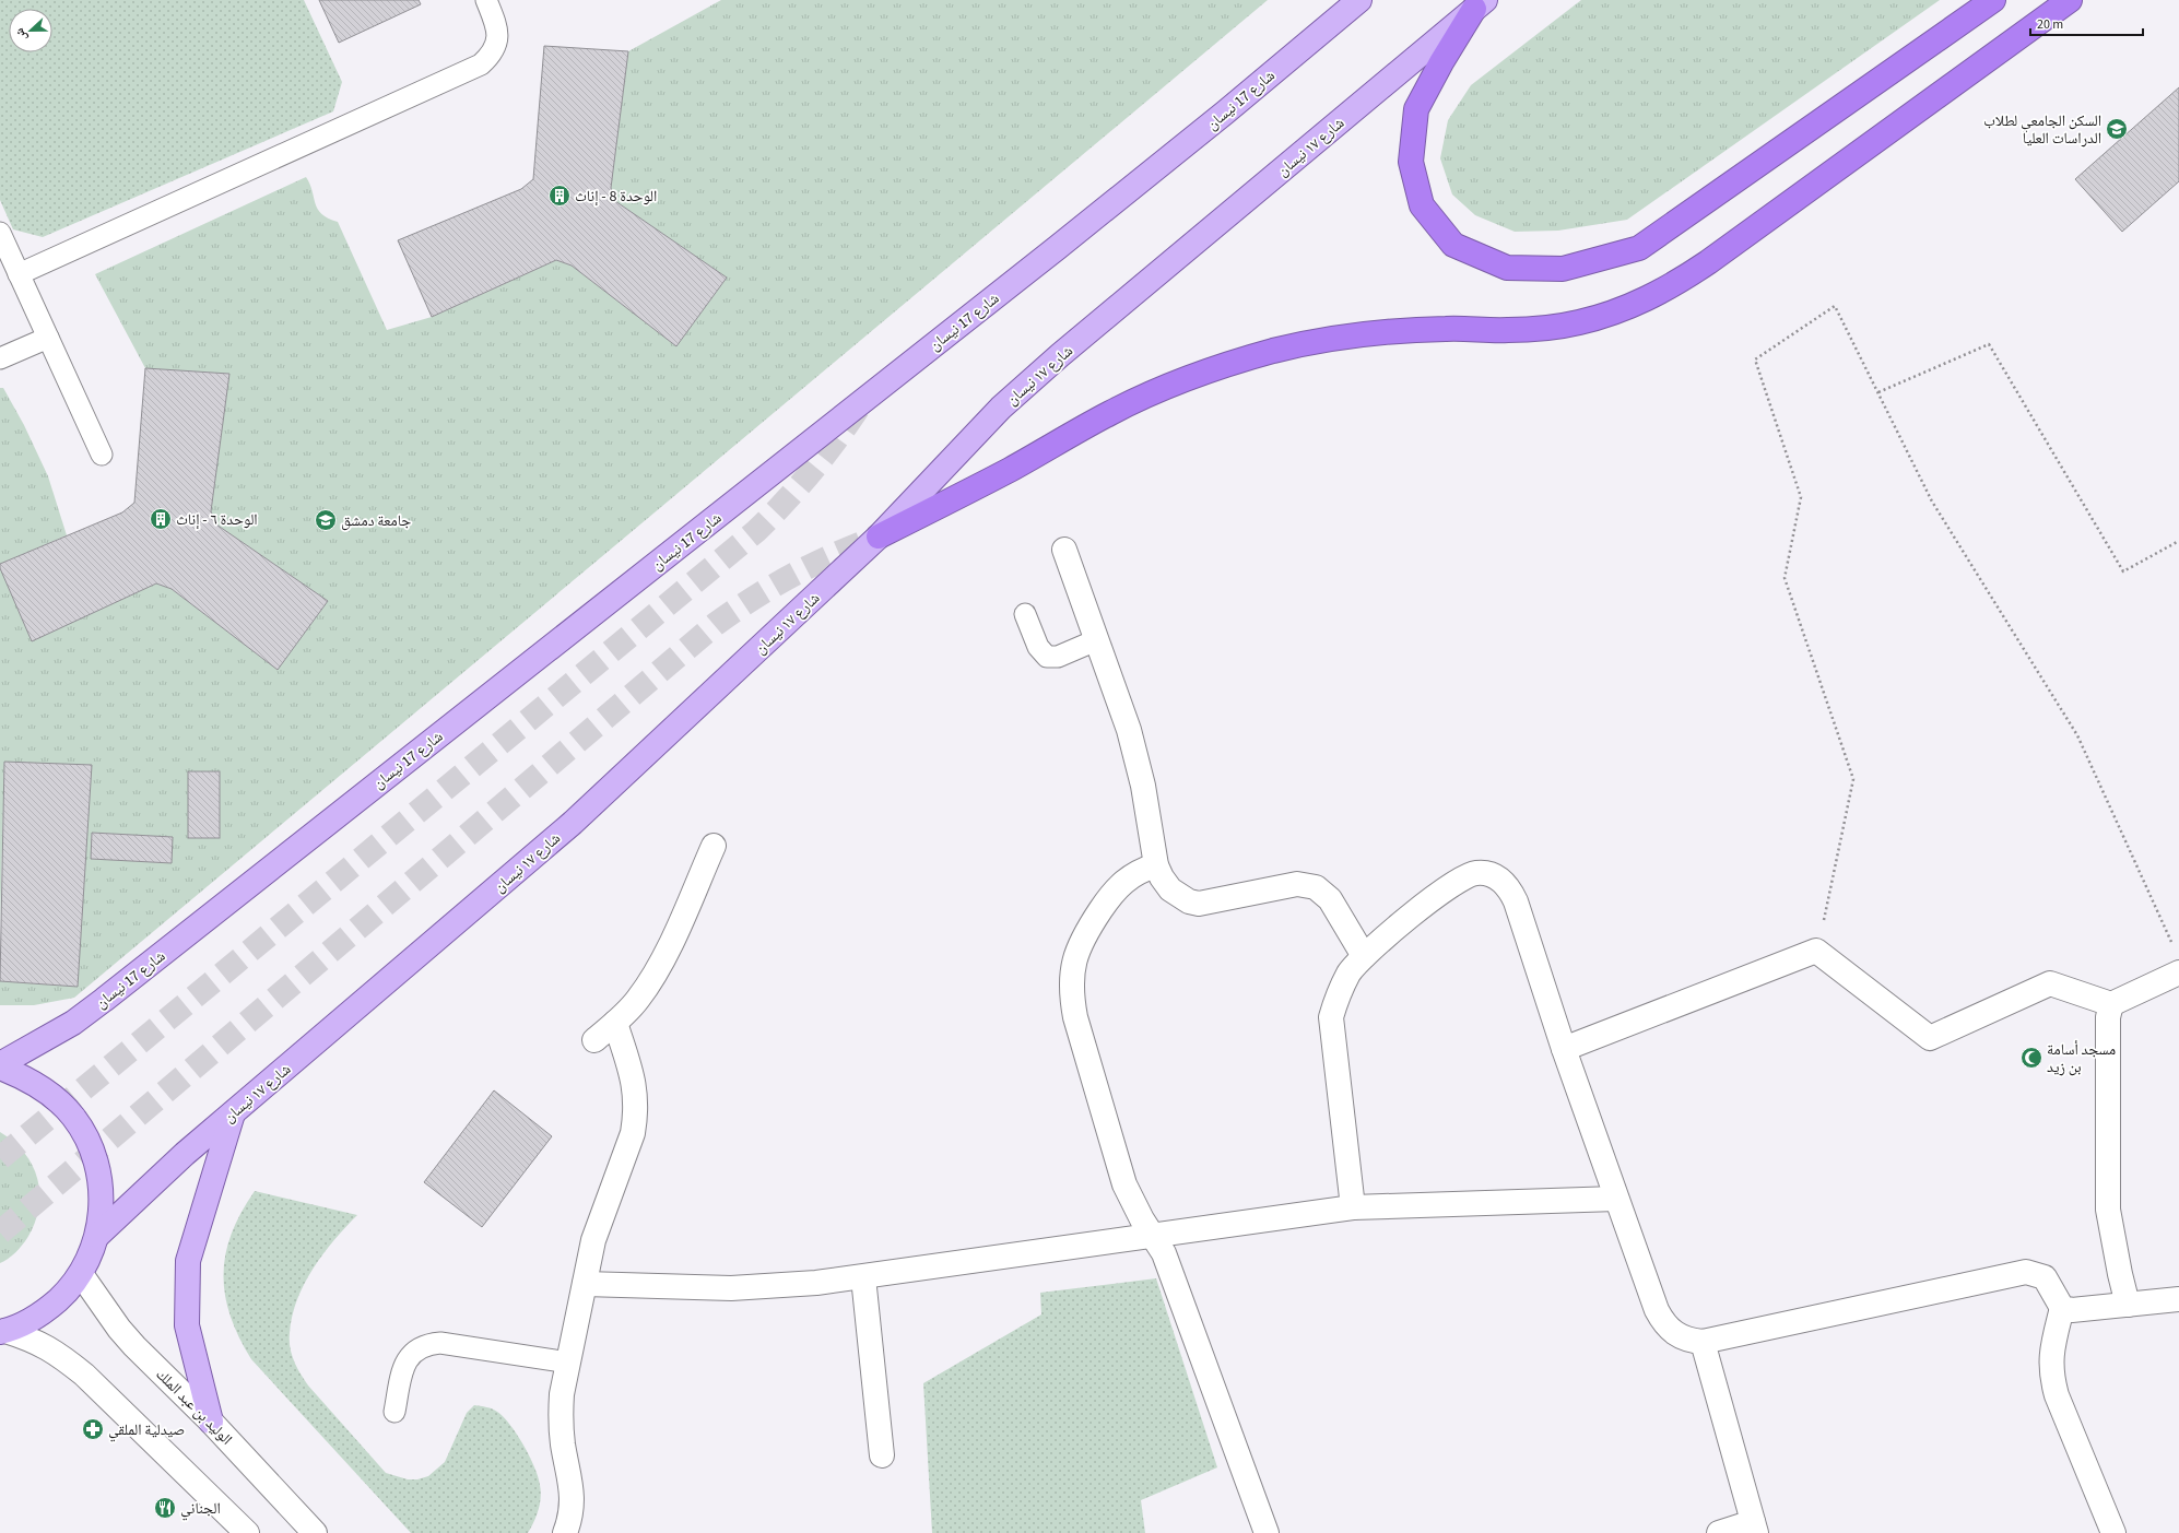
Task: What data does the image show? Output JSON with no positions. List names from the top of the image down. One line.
{"streets":{"main road":["شارع 17 نيسان","شارع ١٧ نيسان"],"street":["الوليد بن عبد الملك"]},"places":{"school or university":["السكن الجامعي لطلاب الدراسات العليا","جامعة دمشق"],"building":["الوحدة 8 - إناث","الوحدة ٦ - إناث"],"mosque":["مسجد أسامة بن زيد"],"pharmacy":["صيدلية الملقي"],"restaurant":["الجناني"]},"scale_bar":"20 m","north":"left"}
